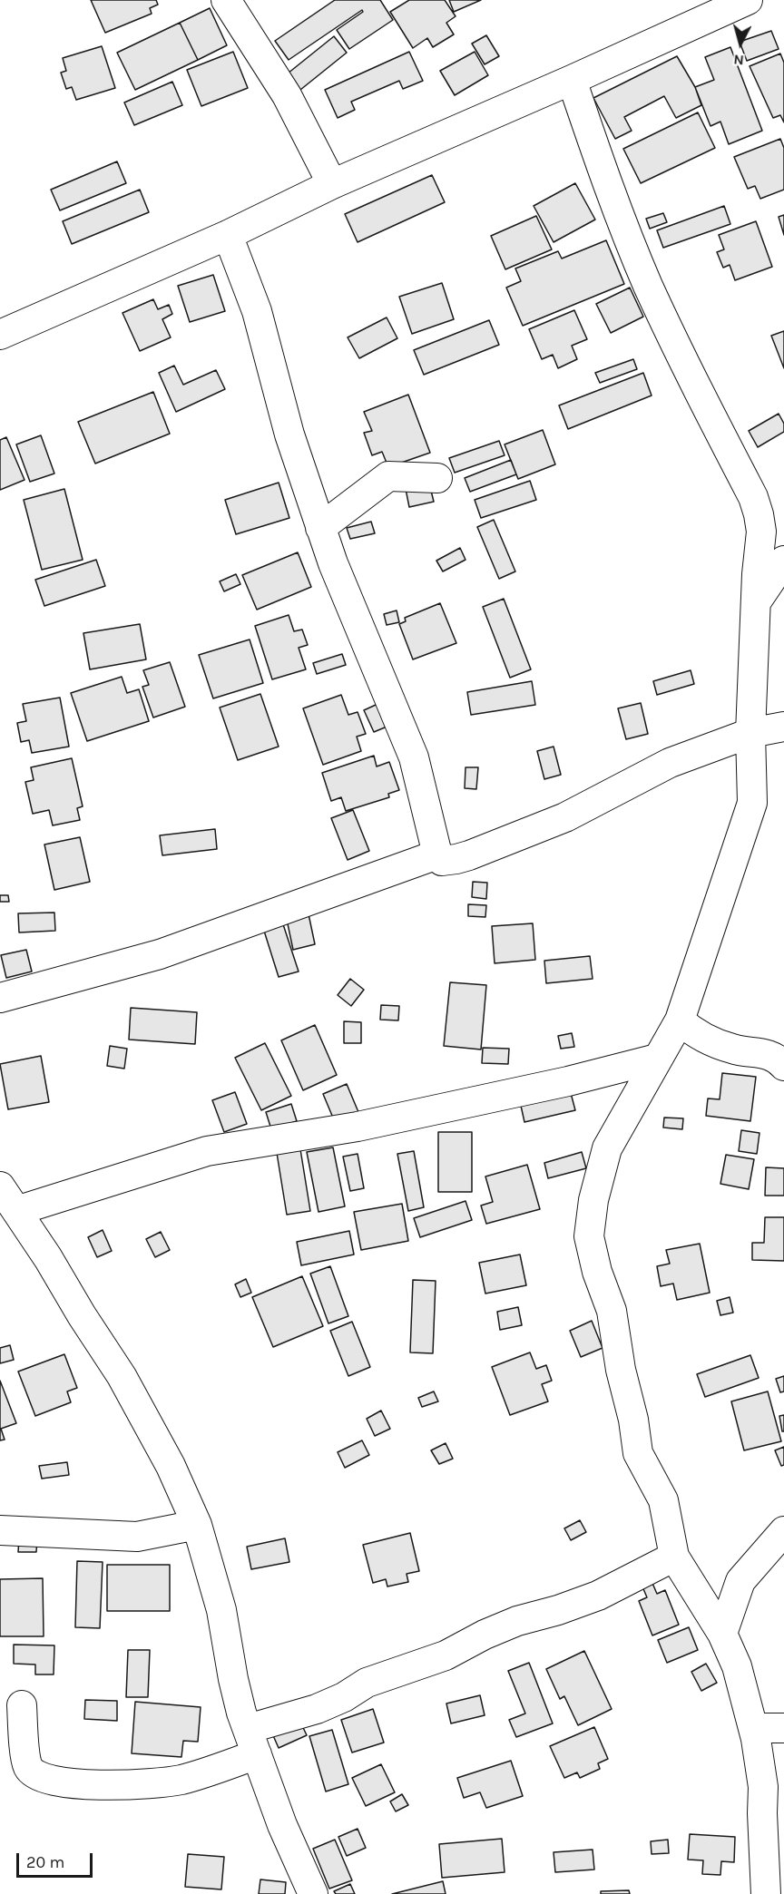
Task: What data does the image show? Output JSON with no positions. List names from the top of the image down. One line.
{"scale_bar":"20 m","north":"bottom"}
